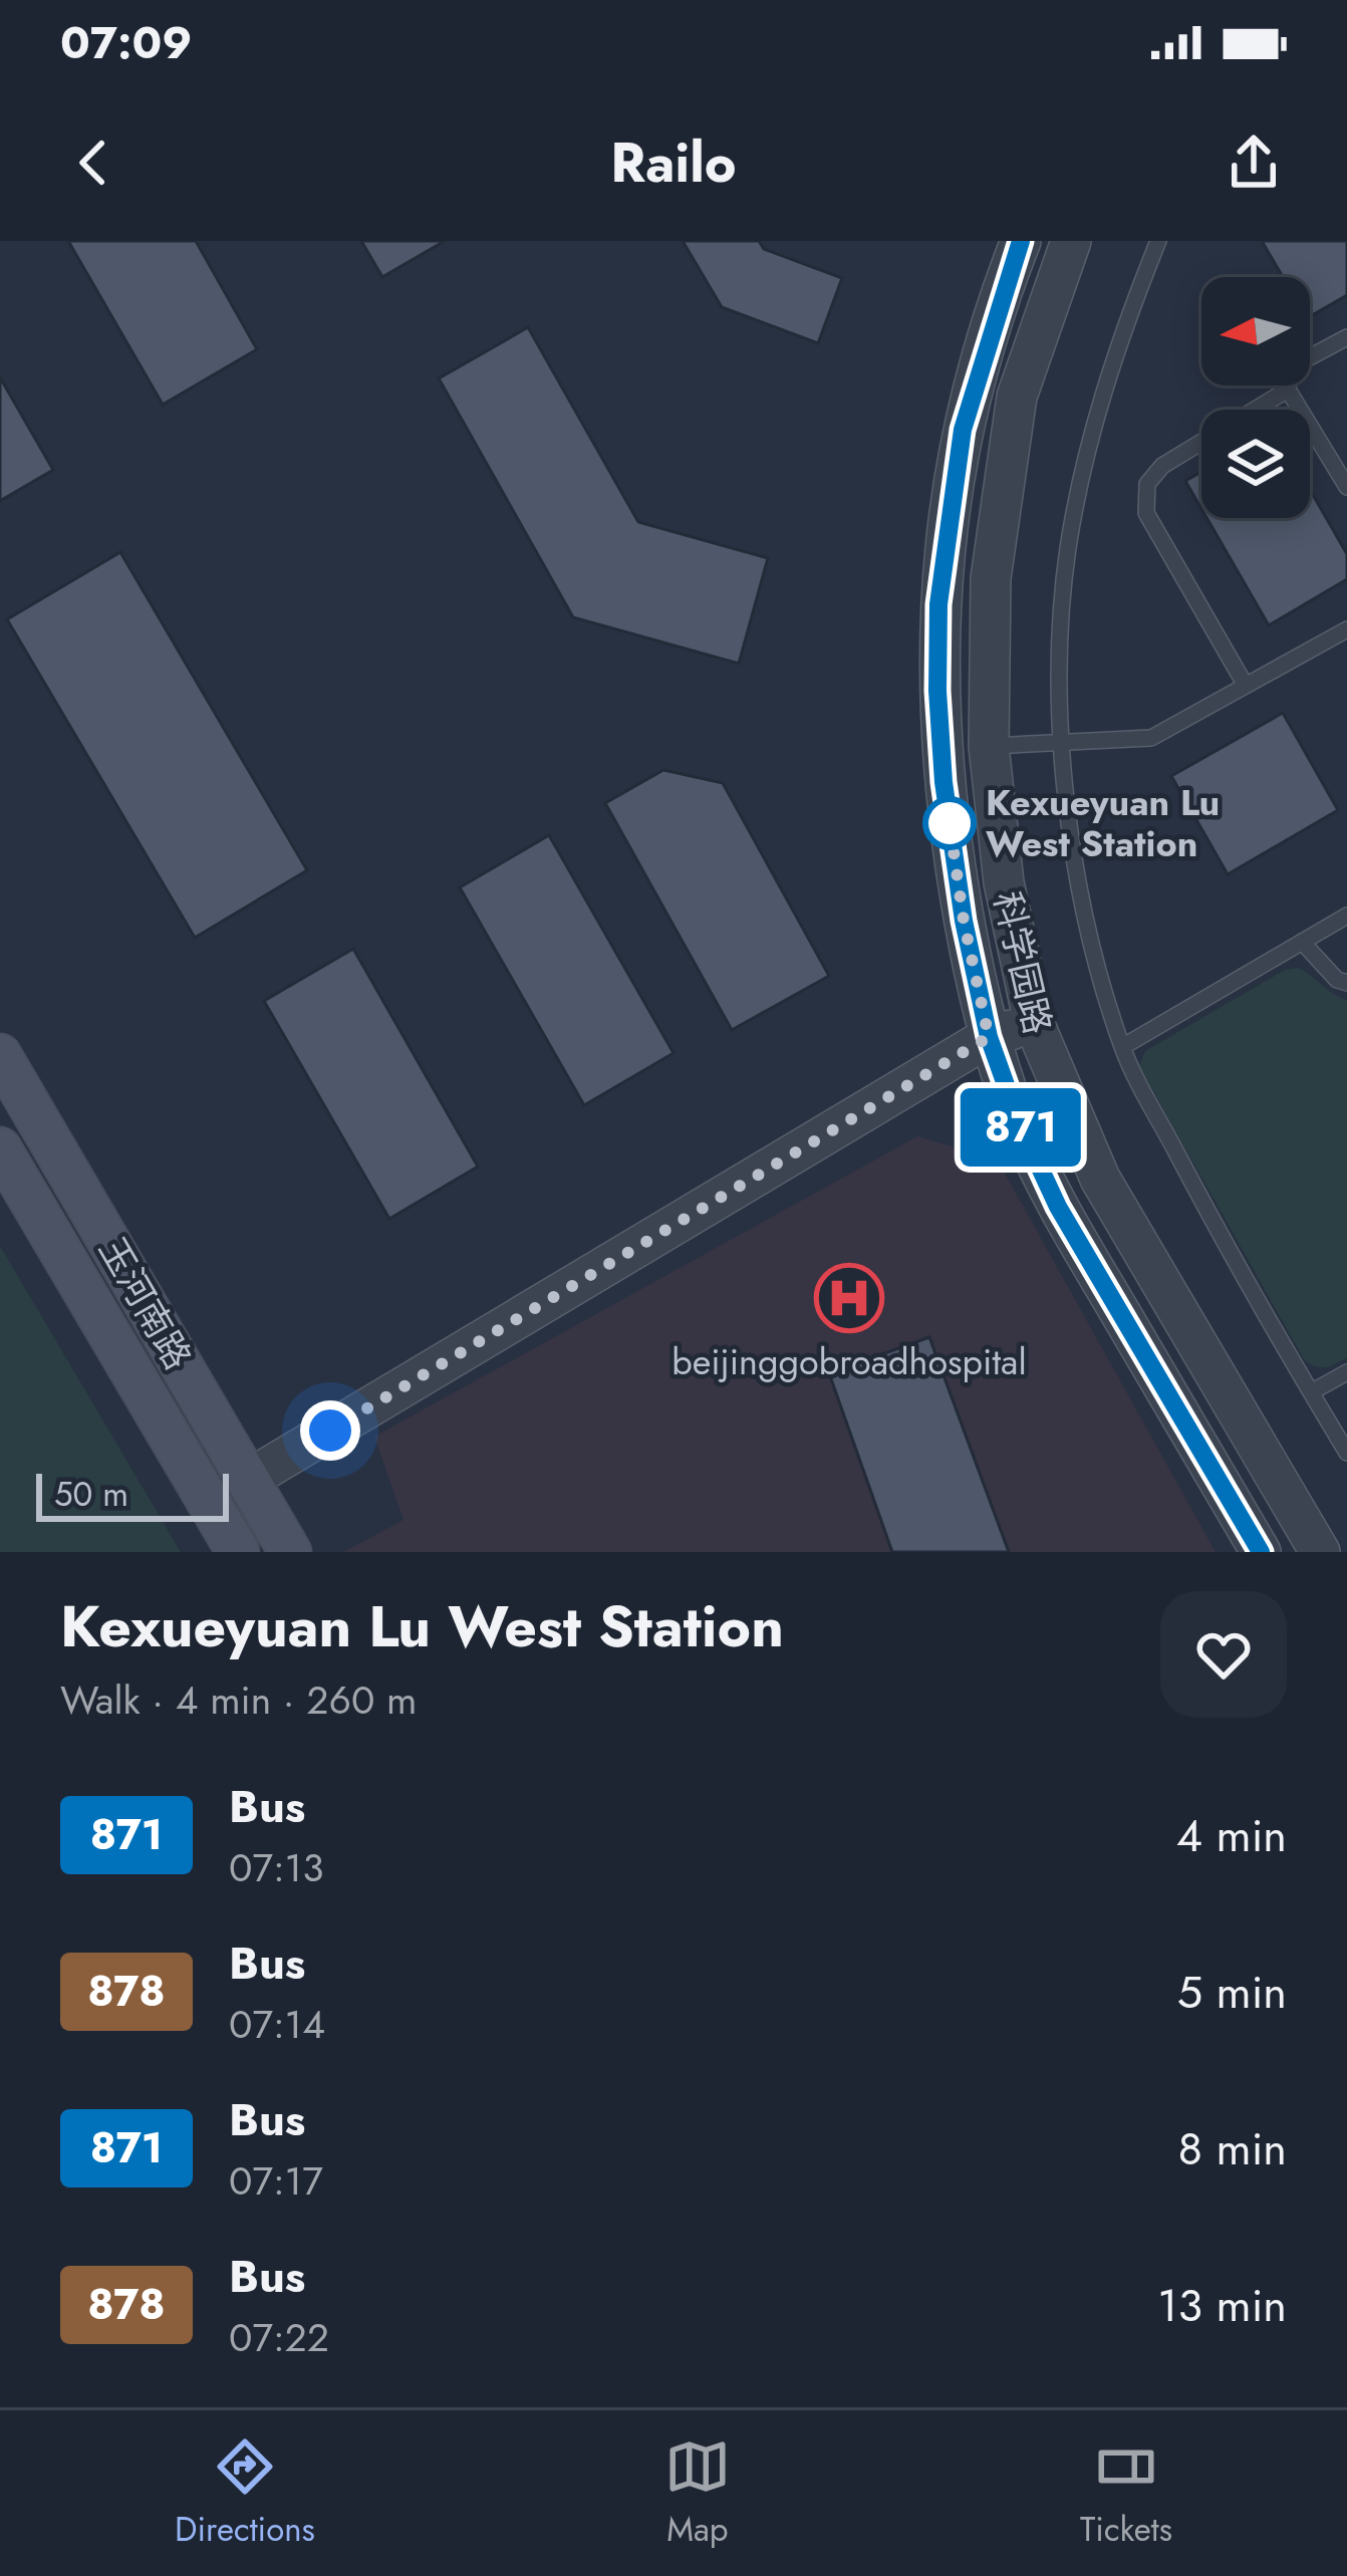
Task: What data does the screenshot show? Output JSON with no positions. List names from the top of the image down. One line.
{"streets":{"main road":["玉河南路"],"street":["科学园路"]},"places":{"other":["Kexueyuan Lu West Station"],"hospital":["beijinggobroadhospital"]},"lines":["bus line 871"],"scale_bar":"50 m","north":"left","page":{"status":"07:09","header":"Railo","on_map":"871","scale":"50 m","heading":["Kexueyuan Lu West Station","Walk · 4 min · 260 m"],"list":[{"mark":"871","name":"Bus","note":"07:13","value":"4 min"},{"mark":"878","name":"Bus","note":"07:14","value":"5 min"},{"mark":"871","name":"Bus","note":"07:17","value":"8 min"},{"mark":"878","name":"Bus","note":"07:22","value":"13 min"}],"tabs":["Directions","Map","Tickets"]}}
